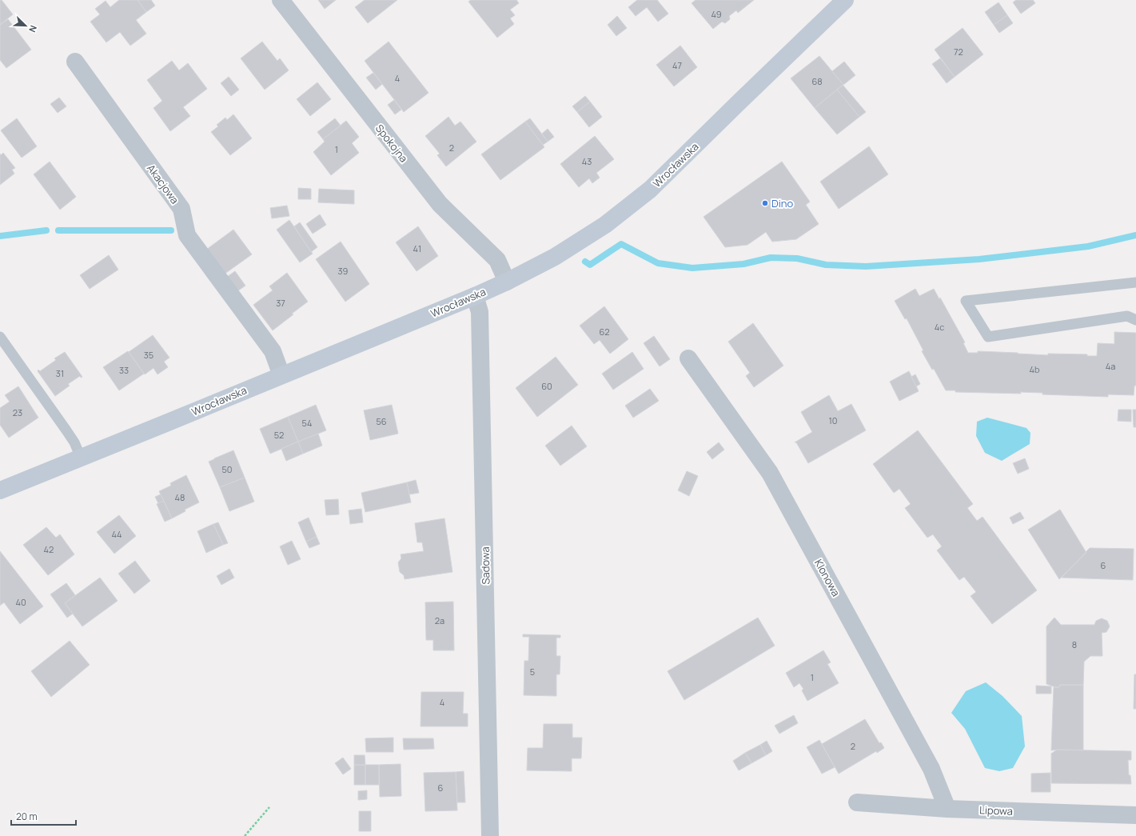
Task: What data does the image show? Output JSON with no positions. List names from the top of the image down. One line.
{"streets":{"main road":["Wrocławska"],"street":["Spokojna","Akacjowa","Sadowa","Klonowa","Lipowa"]},"crossings":[["Spokojna","Wrocławska"],["Wrocławska","Akacjowa"],["Wrocławska","Sadowa"],["Klonowa","Lipowa"]],"places":["Dino"],"house_numbers":["49","72","47","4","68","2","1","43","41","39","37","4c","62","35","4a","4b","33","31","60","23","10","56","54","52","50","48","44","42","6","40","2a","8","5","1","4","2","6"],"scale_bar":"20 m","north":"bottom right"}
